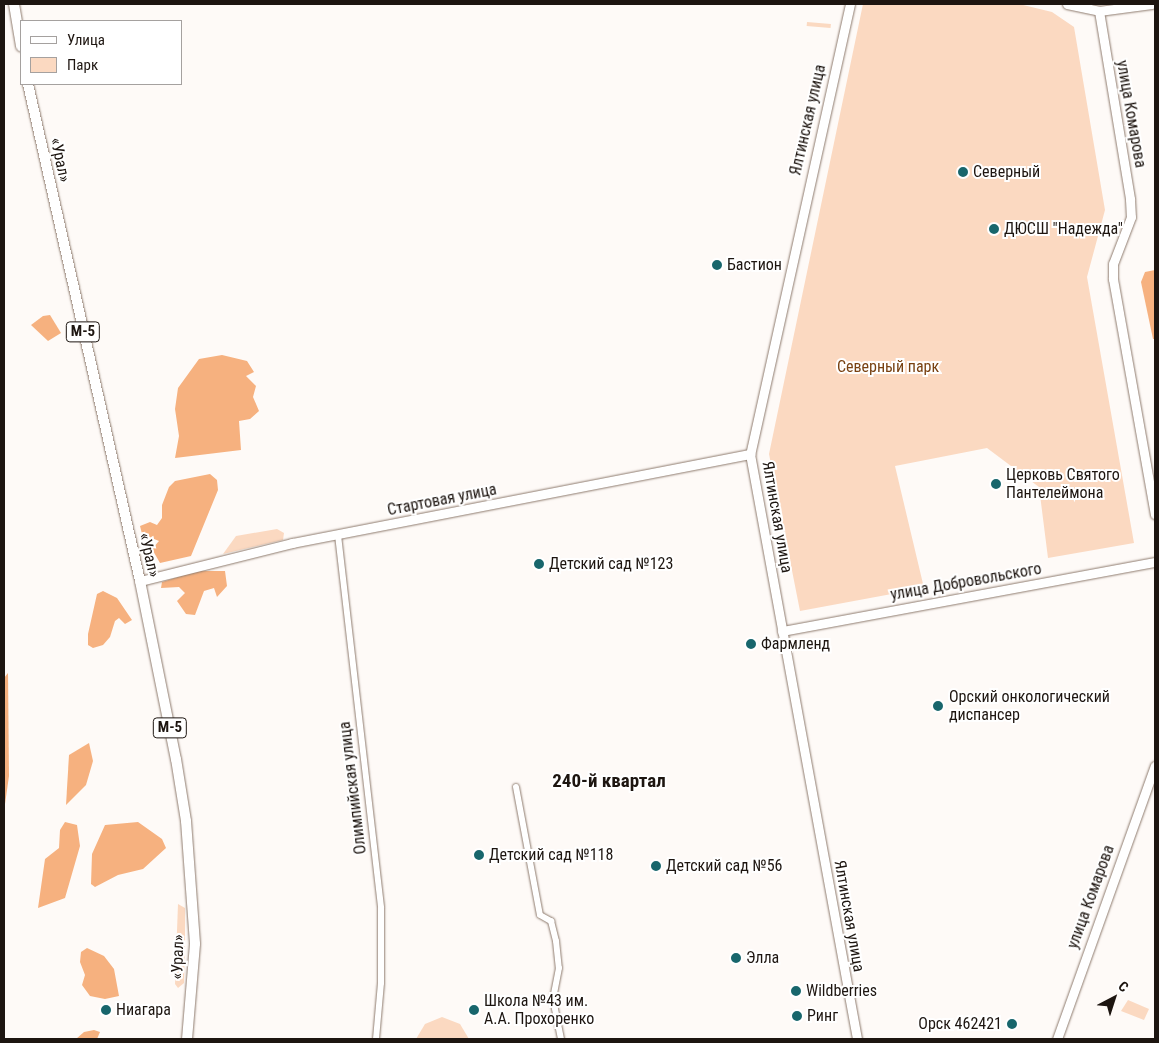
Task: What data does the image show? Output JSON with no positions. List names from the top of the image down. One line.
{"streets":{"main road":["улица Комарова","Ялтинская улица","«Урал»","М-5","Стартовая улица","улица Добровольского"],"street":["Олимпийская улица"]},"crossings":[["Ялтинская улица","Стартовая улица"],["Ялтинская улица","улица Добровольского"],["«Урал»","Стартовая улица"],["Стартовая улица","Олимпийская улица"]],"districts":["240-й квартал"],"parks":["Северный парк"],"places":["Северный","ДЮСШ \"Надежда\"","Бастион","Церковь Святого Пантелеймона","Детский сад №123","Фармленд","Орский онкологический диспансер","Детский сад №118","Детский сад №56","Элла","Wildberries","Ниагара","Школа №43 им. А.А. Прохоренко","Ринг","Орск 462421"],"legend":["Улица","Парк"],"north":"top right"}
